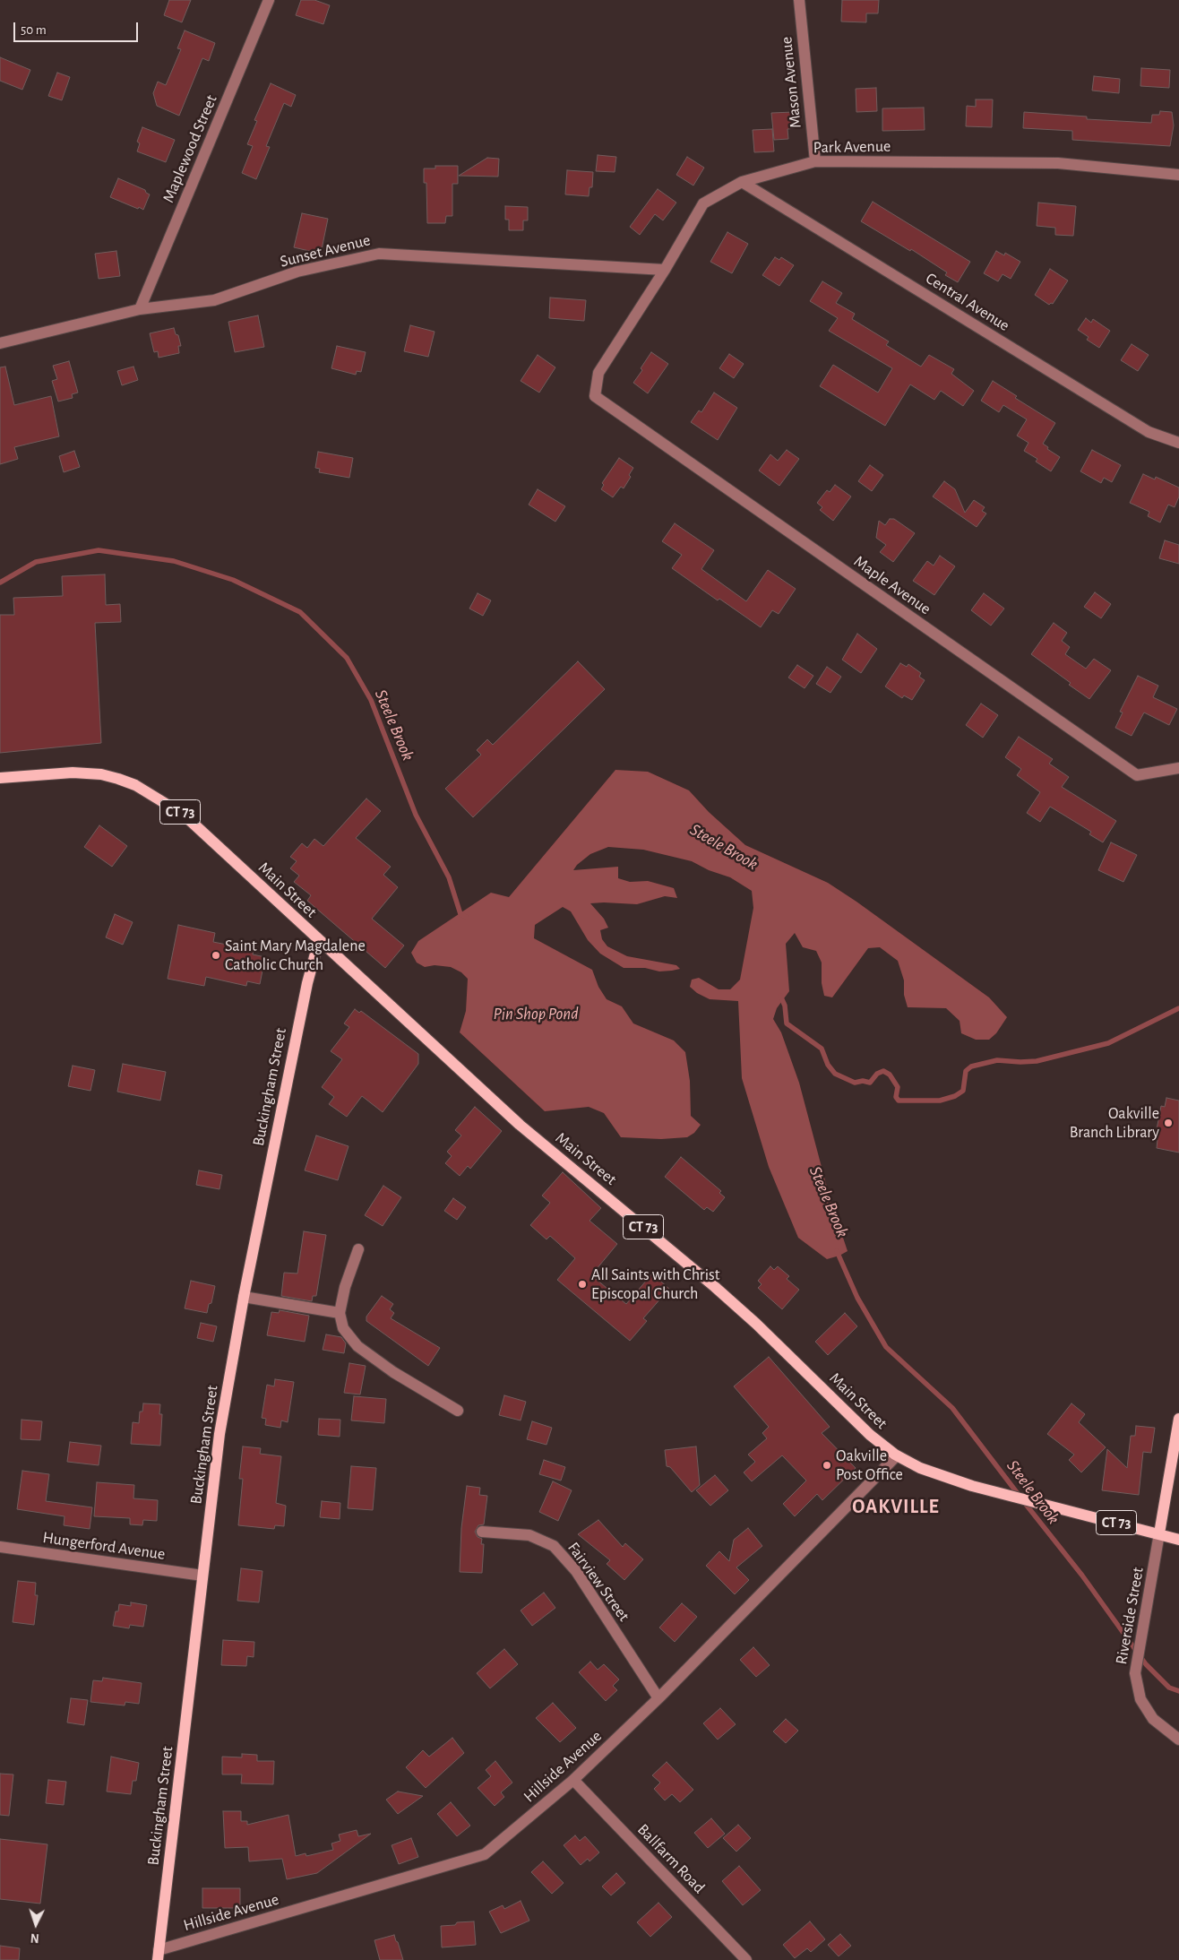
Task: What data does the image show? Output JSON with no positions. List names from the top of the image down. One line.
{"streets":{"main road":["CT 73","Main Street","Buckingham Street"],"street":["Mason Avenue","Park Avenue","Maplewood Street","Sunset Avenue","Central Avenue","Maple Avenue","Hungerford Avenue","Fairview Street","Riverside Street","Hillside Avenue","Ballfarm Road"]},"crossings":[["Mason Avenue","Park Avenue"],["Park Avenue","Sunset Avenue"],["Park Avenue","Central Avenue"],["Park Avenue","Maple Avenue"],["Maplewood Street","Sunset Avenue"],["Main Street","Buckingham Street"],["Main Street","Riverside Street"],["Main Street","Hillside Avenue"],["Buckingham Street","Hungerford Avenue"],["Buckingham Street","Hillside Avenue"],["Fairview Street","Hillside Avenue"],["Hillside Avenue","Ballfarm Road"]],"districts":["OAKVILLE"],"water":["Steele Brook","Pin Shop Pond"],"places":["Saint Mary Magdalene Catholic Church","Oakville Branch Library","All Saints with Christ Episcopal Church","Oakville Post Office"],"scale_bar":"50 m","north":"bottom"}
